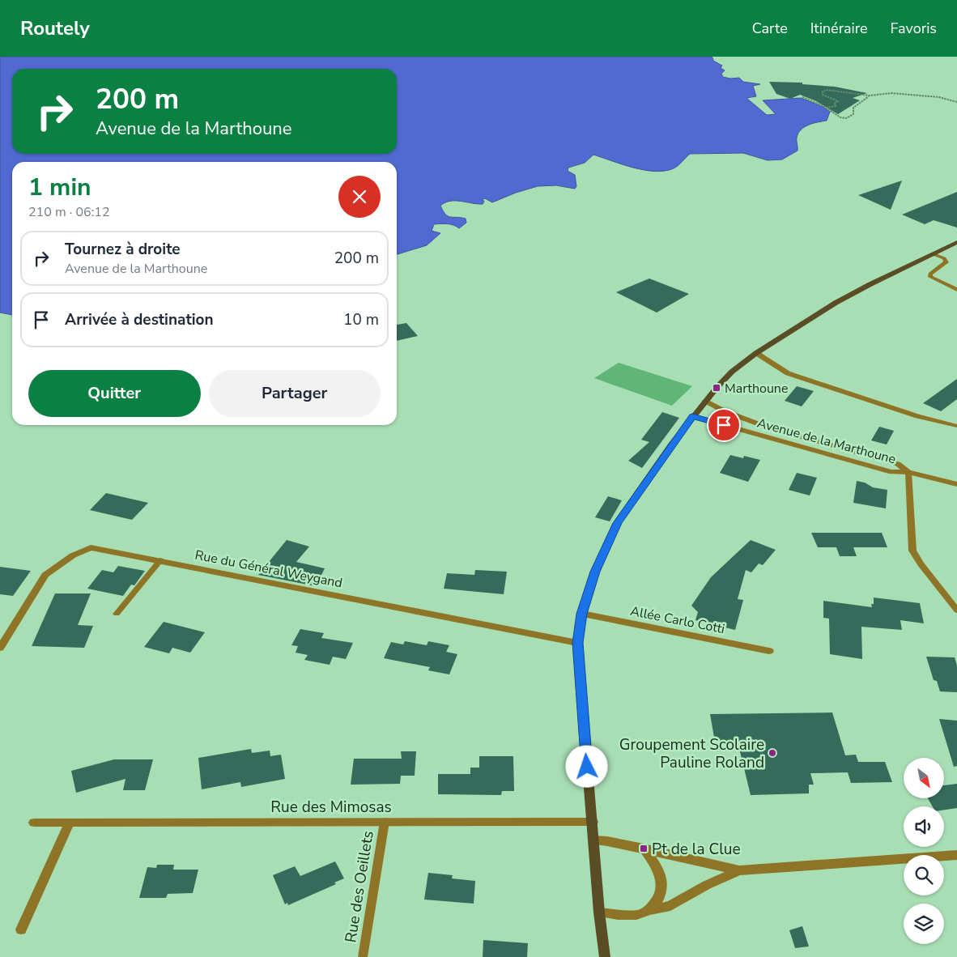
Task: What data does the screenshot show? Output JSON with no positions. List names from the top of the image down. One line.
{"streets":{"street":["Avenue de la Marthoune","Rue du Général Weygand","Allée Carlo Cotti","Rue des Mimosas"],"lane":["Rue des Oeillets"]},"crossings":[["Rue des Mimosas","Rue des Oeillets"]],"places":{"transit":["Marthoune","Pt de la Clue"],"other":["Groupement Scolaire Pauline Roland"]},"north":"bottom right","page":{"header":"Routely","nav":["Carte","Itinéraire","Favoris"],"turn":["200 m","Avenue de la Marthoune"],"heading":["1 min","210 m · 06:12"],"list":[{"name":"Tournez à droite","note":"Avenue de la Marthoune","value":"200 m"},{"name":"Arrivée à destination","value":"10 m"}],"buttons":["Quitter","Partager"]}}
